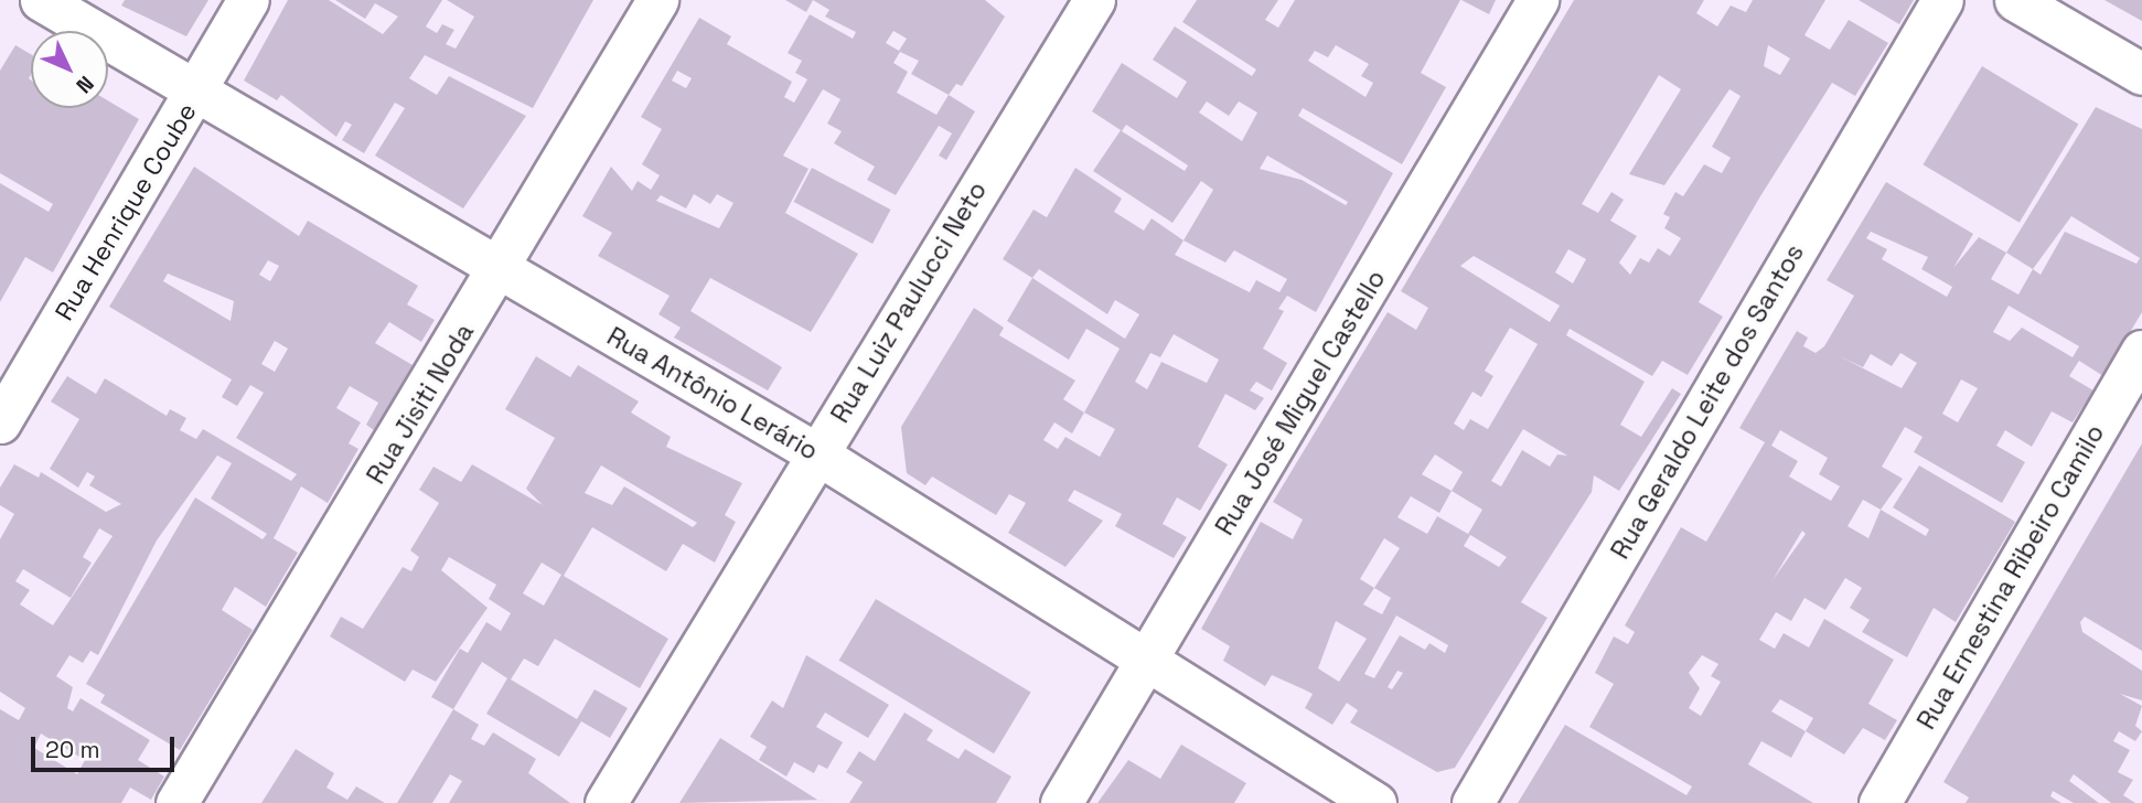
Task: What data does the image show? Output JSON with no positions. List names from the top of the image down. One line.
{"streets":{"street":["Rua Henrique Coube","Rua Luiz Paulucci Neto","Rua Antônio Lerário","Rua Geraldo Leite dos Santos","Rua José Miguel Castello","Rua Jisiti Noda","Rua Ernestina Ribeiro Camilo"]},"crossings":[["Rua Henrique Coube","Rua Antônio Lerário"],["Rua Luiz Paulucci Neto","Rua Antônio Lerário"],["Rua Antônio Lerário","Rua José Miguel Castello"],["Rua Antônio Lerário","Rua Jisiti Noda"]],"scale_bar":"20 m","north":"bottom right"}
